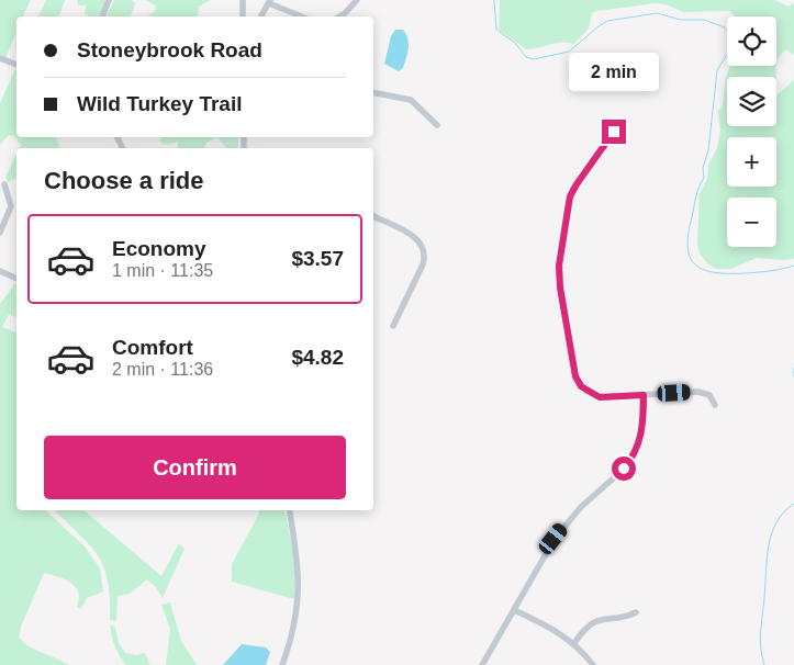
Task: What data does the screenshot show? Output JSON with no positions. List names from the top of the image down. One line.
{"page":{"map_buttons":["+","−"],"banner":["Stoneybrook Road","Wild Turkey Trail"],"bubble":"2 min","heading":"Choose a ride","list":[{"name":"Economy","note":"1 min · 11:35","value":"$3.57"},{"name":"Comfort","note":"2 min · 11:36","value":"$4.82"}],"buttons":"Confirm"}}
